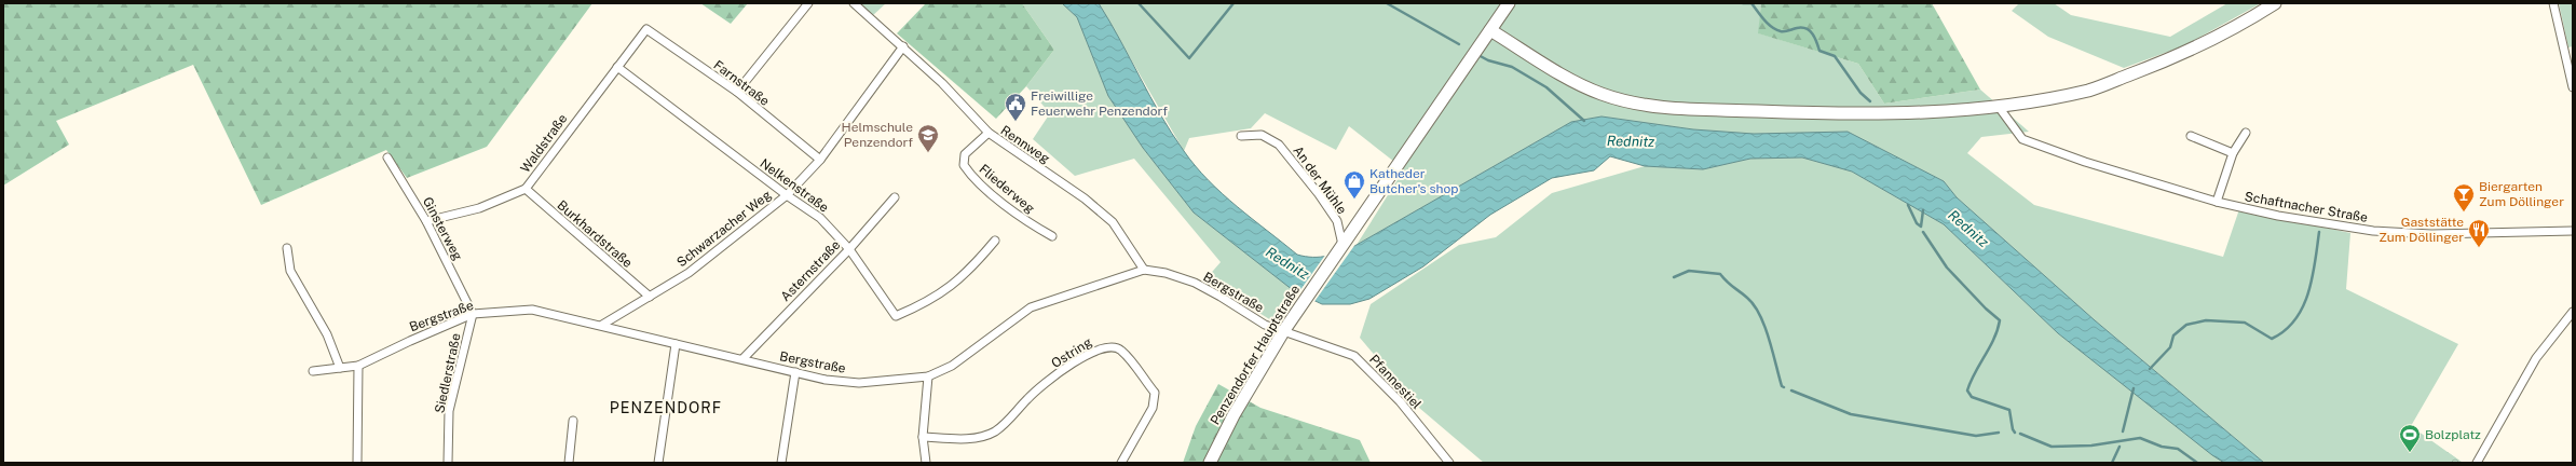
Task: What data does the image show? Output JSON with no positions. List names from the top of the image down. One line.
{"streets":{"street":["Farnstraße","Waldstraße","Rennweg","An der Mühle","Nelkenstraße","Fliederweg","Schaftnacher Straße","Ginsterweg","Schwarzacher Weg","Burkhardstraße","Asternstraße","Bergstraße","Ostring","Penzendorfer Hauptstraße","Siedlerstraße","Pfannestiel"]},"crossings":[["Farnstraße","Waldstraße"],["Farnstraße","Schwarzacher Weg"],["Waldstraße","Nelkenstraße"],["Waldstraße","Ginsterweg"],["Waldstraße","Burkhardstraße"],["Rennweg","Fliederweg"],["Rennweg","Schwarzacher Weg"],["Rennweg","Bergstraße"],["An der Mühle","Penzendorfer Hauptstraße"],["Nelkenstraße","Schwarzacher Weg"],["Nelkenstraße","Asternstraße"],["Ginsterweg","Bergstraße"],["Ginsterweg","Siedlerstraße"],["Schwarzacher Weg","Burkhardstraße"],["Schwarzacher Weg","Bergstraße"],["Asternstraße","Bergstraße"],["Bergstraße","Penzendorfer Hauptstraße"],["Bergstraße","Siedlerstraße"],["Bergstraße","Pfannestiel"],["Penzendorfer Hauptstraße","Pfannestiel"]],"districts":["PENZENDORF"],"water":["Rednitz"],"places":{"public building":["Freiwillige Feuerwehr Penzendorf"],"school or university":["Helmschule Penzendorf"],"shop":["Katheder Butcher's shop"],"bar":["Biergarten Zum Döllinger"],"restaurant":["Gaststätte Zum Döllinger"],"sports":["Bolzplatz"]}}
